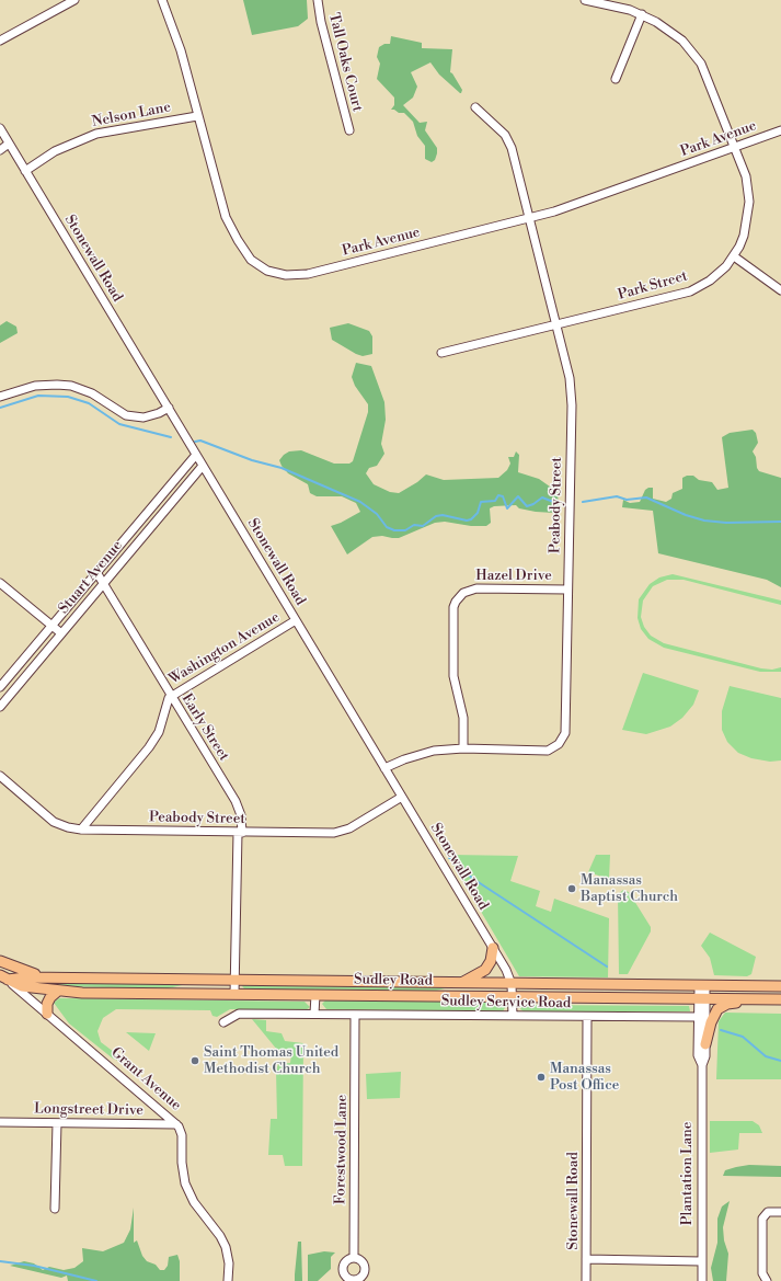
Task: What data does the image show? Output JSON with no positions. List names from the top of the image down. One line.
{"streets":{"main road":["Sudley Road","Grant Avenue"],"street":["Tall Oaks Court","Nelson Lane","Park Avenue","Stonewall Road","Park Street","Peabody Street","Hazel Drive","Stuart Avenue","Washington Avenue","Early Street","Sudley Service Road","Longstreet Drive","Forestwood Lane","Plantation Lane"]},"crossings":[["Nelson Lane","Park Avenue"],["Nelson Lane","Stonewall Road"],["Park Avenue","Park Street"],["Park Avenue","Peabody Street"],["Stonewall Road","Peabody Street"],["Stonewall Road","Stuart Avenue"],["Stonewall Road","Washington Avenue"],["Stonewall Road","Sudley Road"],["Stonewall Road","Sudley Service Road"],["Park Street","Peabody Street"],["Peabody Street","Hazel Drive"],["Peabody Street","Washington Avenue"],["Peabody Street","Early Street"],["Stuart Avenue","Early Street"],["Washington Avenue","Early Street"],["Early Street","Sudley Road"],["Sudley Road","Grant Avenue"],["Sudley Road","Plantation Lane"],["Sudley Service Road","Forestwood Lane"],["Sudley Service Road","Plantation Lane"],["Grant Avenue","Longstreet Drive"]],"places":["Manassas Baptist Church","Saint Thomas United Methodist Church","Manassas Post Office"]}
